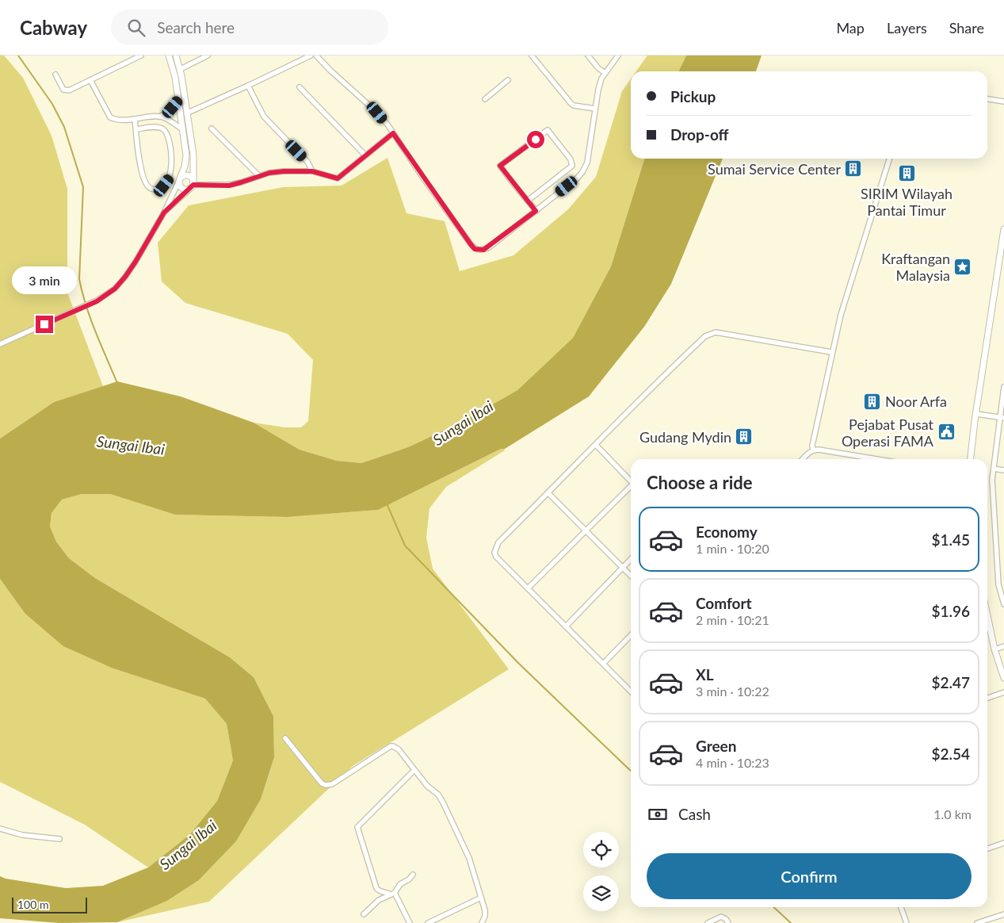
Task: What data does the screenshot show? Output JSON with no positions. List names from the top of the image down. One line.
{"water":["Sungai Ibai"],"places":{"building":["Sumai Service Center","SIRIM Wilayah Pantai Timur","Noor Arfa","Gudang Mydin"],"place":["Kraftangan Malaysia"],"public building":["Pejabat Pusat Operasi FAMA"]},"scale_bar":"100 m","page":{"header":"Cabway","search":"Search here","nav":["Map","Layers","Share"],"banner":["Pickup","Drop-off"],"bubble":"3 min","heading":"Choose a ride","list":[{"name":"Economy","note":"1 min · 10:20","value":"$1.45"},{"name":"Comfort","note":"2 min · 10:21","value":"$1.96"},{"name":"XL","note":"3 min · 10:22","value":"$2.47"},{"name":"Green","note":"4 min · 10:23","value":"$2.54"}],"pay":["Cash","1.0 km"],"buttons":"Confirm","scale":"100 m"}}
